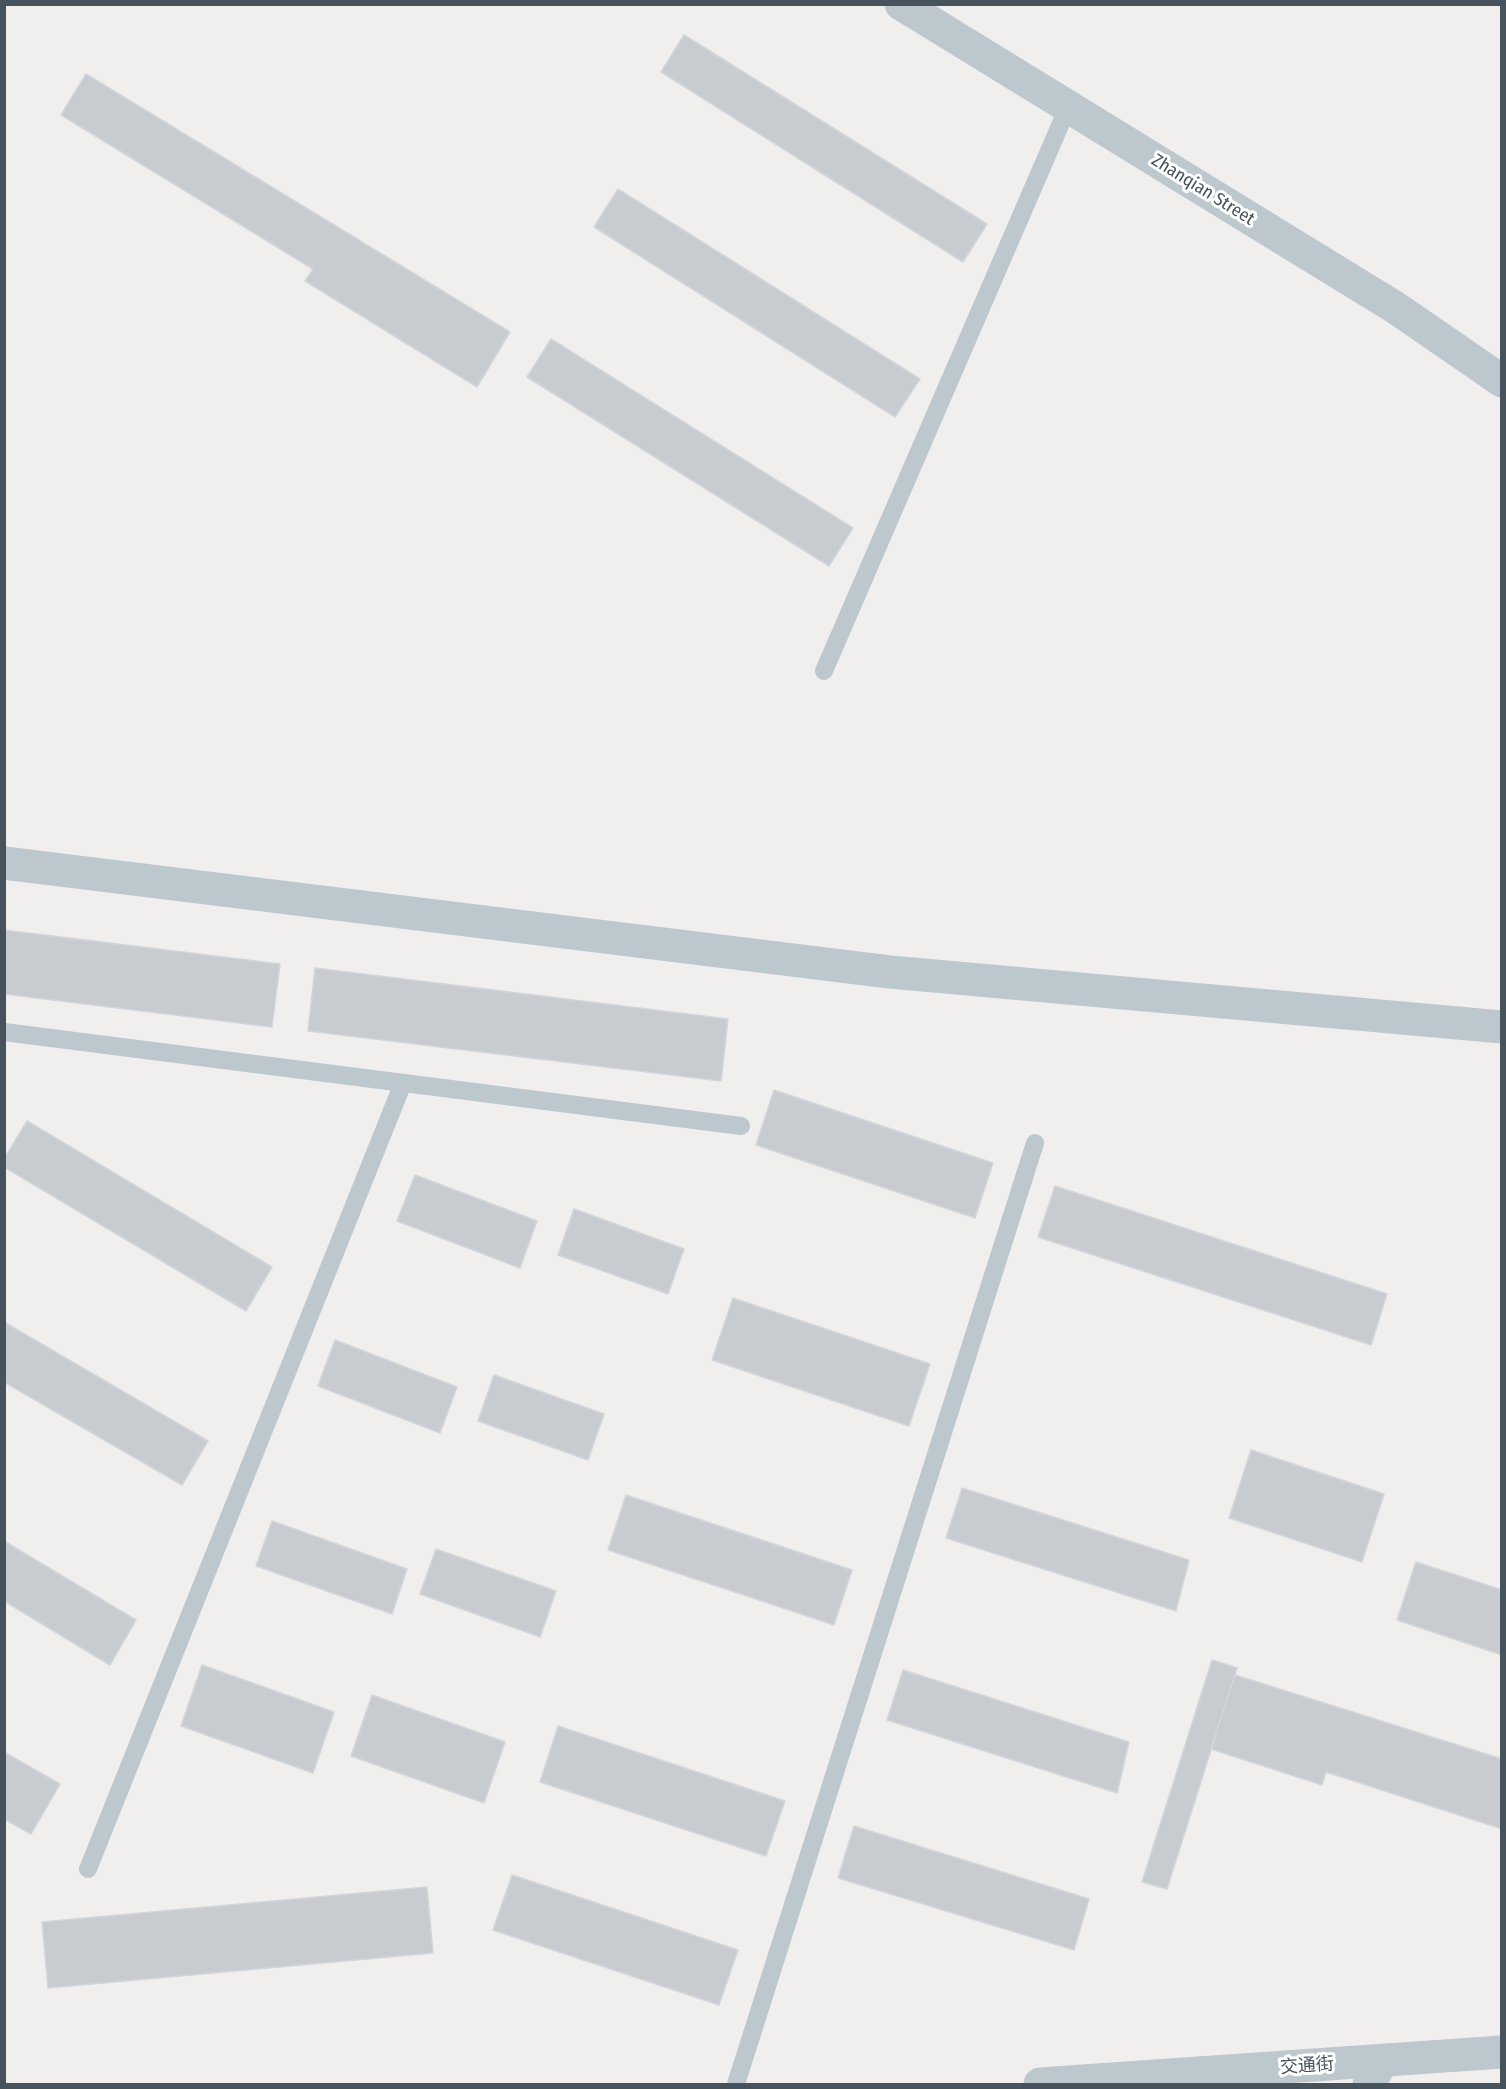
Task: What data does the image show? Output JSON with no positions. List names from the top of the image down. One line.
{"streets":{"street":["Zhanqian Street","交通街"]}}
